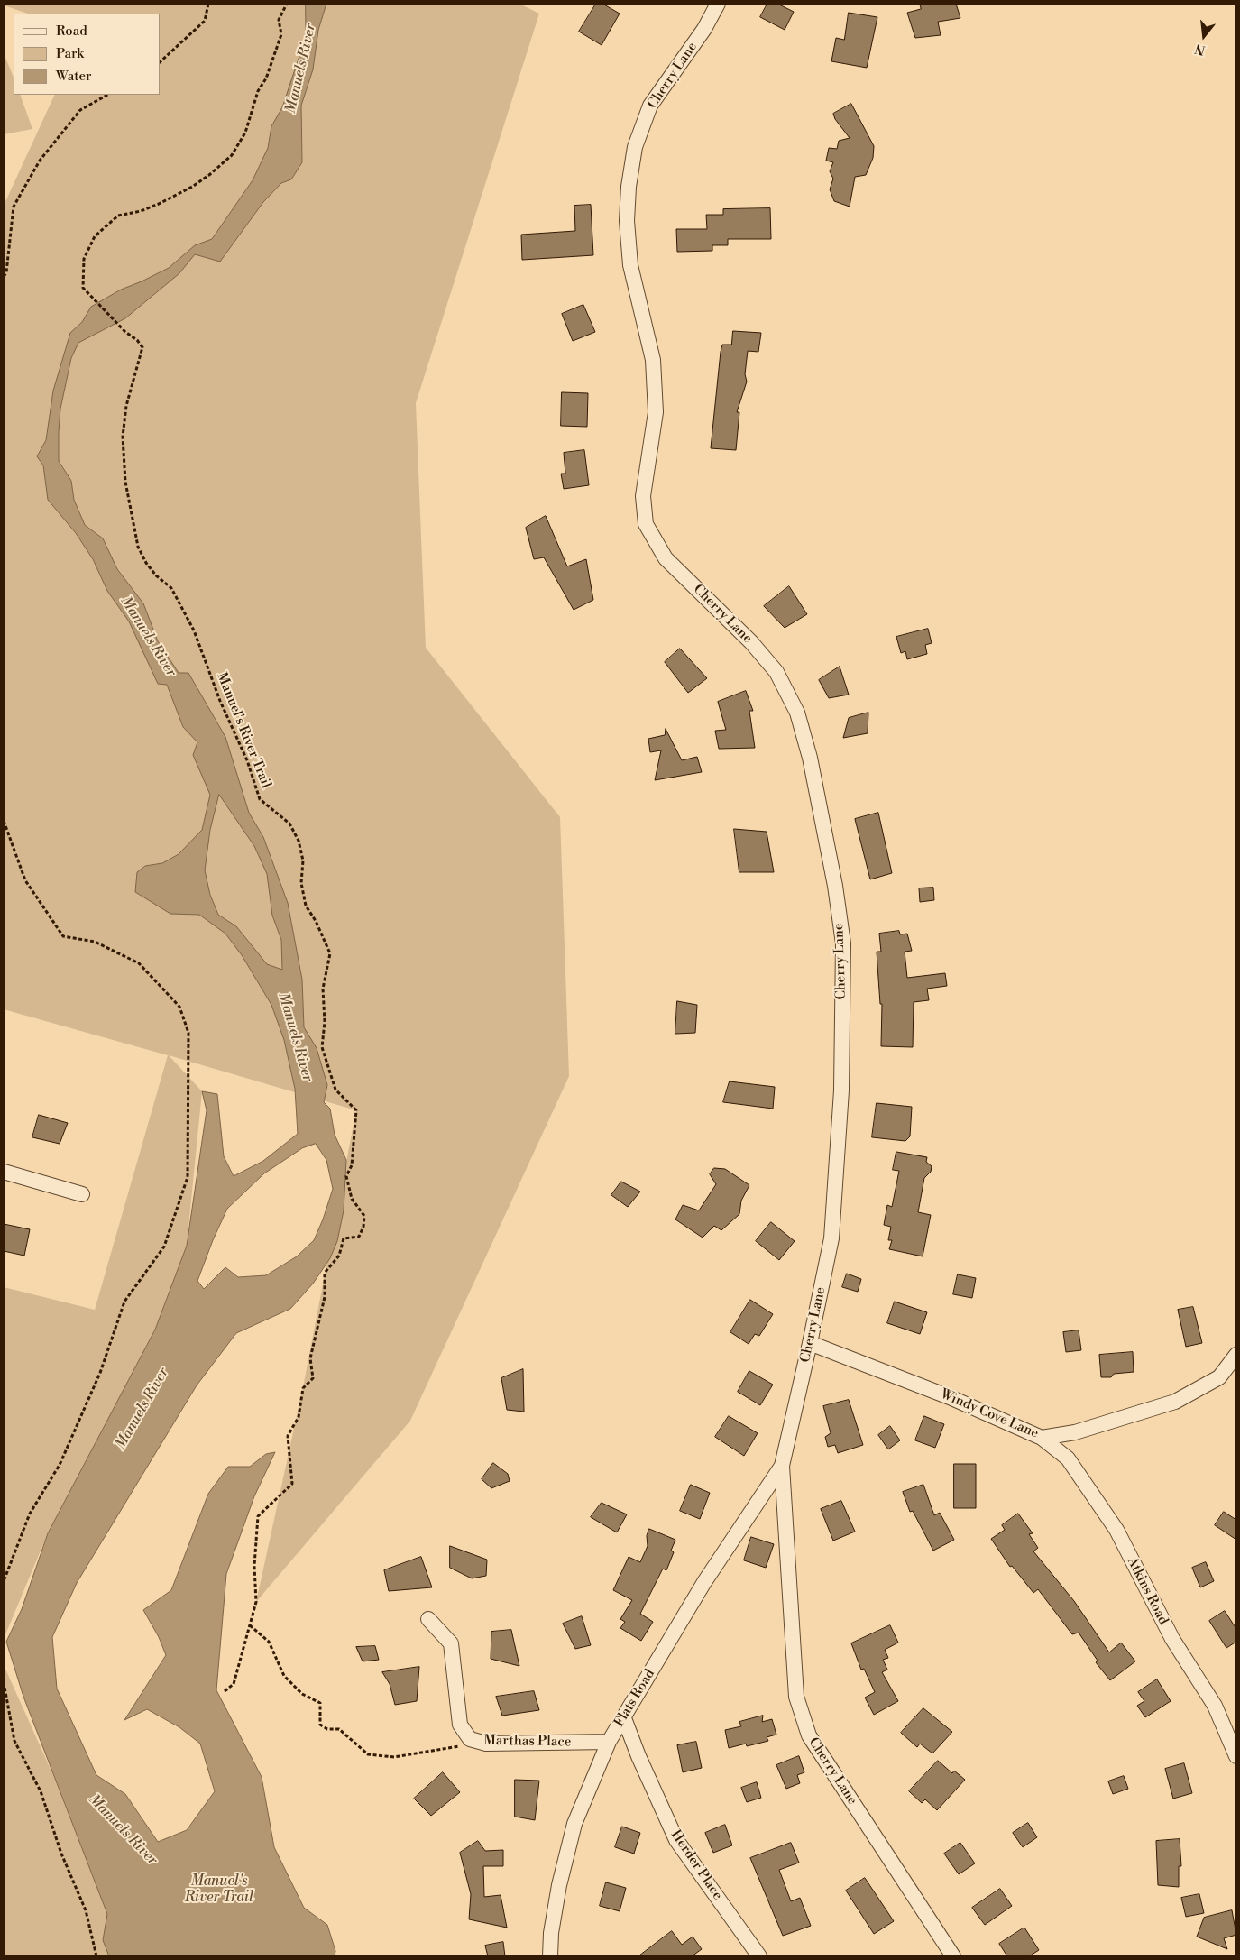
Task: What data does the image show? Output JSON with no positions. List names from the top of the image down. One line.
{"streets":{"street":["Cherry Lane","Windy Cove Lane","Atkins Road","Flats Road","Marthas Place","Herder Place"],"path":["Manuel's River Trail"]},"crossings":[["Cherry Lane","Windy Cove Lane"],["Cherry Lane","Flats Road"],["Windy Cove Lane","Atkins Road"],["Flats Road","Marthas Place"],["Flats Road","Herder Place"]],"water":["Manuels River","Manuel's River Trail"],"legend":["Road","Park","Water"],"north":"bottom"}
